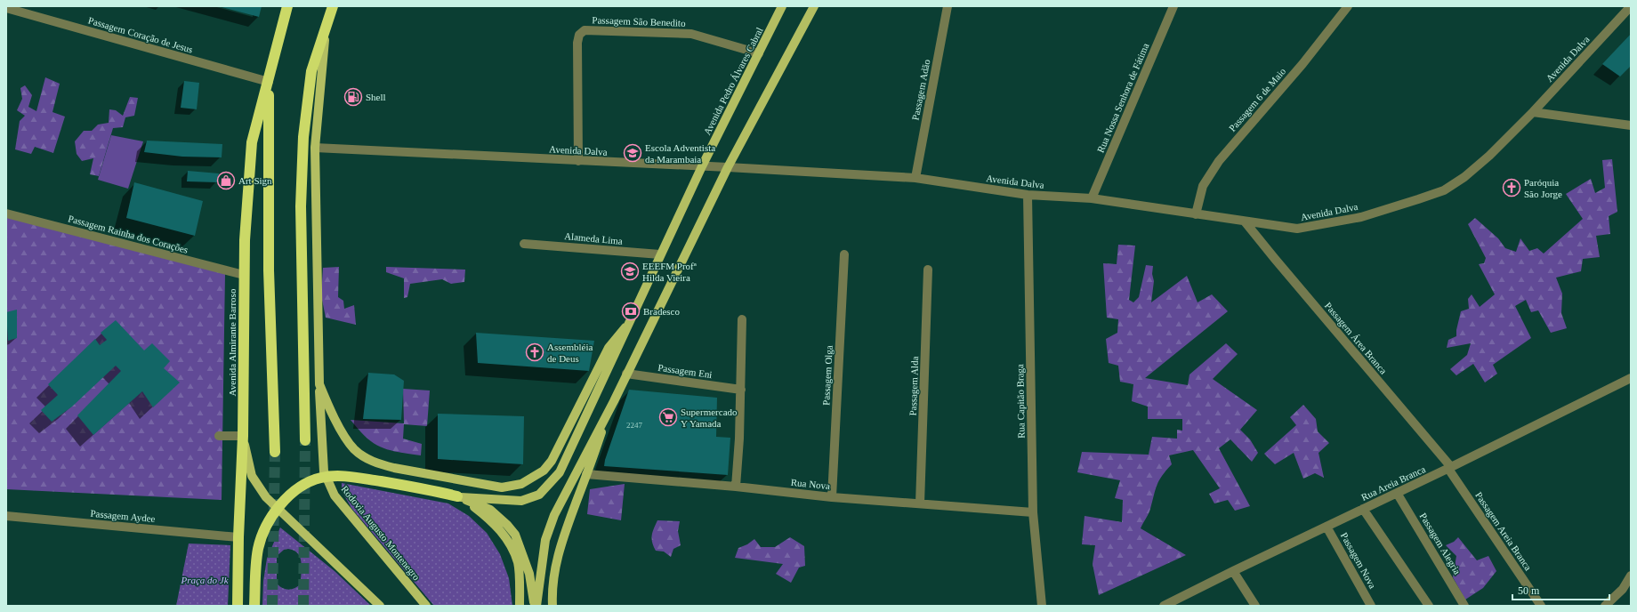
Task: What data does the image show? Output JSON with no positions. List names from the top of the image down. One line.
{"streets":{"highway":["Avenida Almirante Barroso"],"main road":["Avenida Pedro Álvares Cabral","Rodovia Augusto Montenegro"],"street":["Passagem São Benedito","Passagem Coração de Jesus","Avenida Dalva","Passagem Adão","Rua Nossa Senhora de Fátima","Passagem 6 de Maio","Passagem Rainha dos Corações","Alameda Lima","Passagem Área Branca","Passagem Eni","Passagem Olga","Passagem Alda","Rua Capitão Braga","Rua Areia Branca","Rua Nova","Passagem Aydee","Passagem Areia Branca","Passagem Alegria","Passagem Nova"]},"crossings":[["Passagem São Benedito","Avenida Dalva"],["Passagem São Benedito","Avenida Pedro Álvares Cabral"],["Passagem Coração de Jesus","Avenida Almirante Barroso"],["Avenida Dalva","Avenida Pedro Álvares Cabral"],["Avenida Dalva","Passagem Adão"],["Avenida Dalva","Rua Nossa Senhora de Fátima"],["Avenida Dalva","Passagem 6 de Maio"],["Avenida Dalva","Passagem Área Branca"],["Avenida Dalva","Rua Capitão Braga"],["Avenida Dalva","Rodovia Augusto Montenegro"],["Avenida Pedro Álvares Cabral","Alameda Lima"],["Passagem Rainha dos Corações","Avenida Almirante Barroso"],["Passagem Área Branca","Rua Areia Branca"],["Passagem Área Branca","Passagem Areia Branca"],["Avenida Almirante Barroso","Passagem Aydee"],["Passagem Olga","Rua Nova"],["Passagem Alda","Rua Nova"],["Rua Capitão Braga","Rua Nova"],["Rua Areia Branca","Passagem Areia Branca"],["Rua Areia Branca","Passagem Alegria"],["Rua Areia Branca","Passagem Nova"]],"parks":["Praça do Jk"],"places":{"fuel station":["Shell"],"school or university":["Escola Adventista da Marambaia","EEEFM Profª Hilda Vieira"],"shop":["Art Sign"],"church":["Paróquia São Jorge","Assembléia de Deus"],"bank":["Bradesco"],"supermarket":["Supermercado Y Yamada"]},"house_numbers":["2247"],"scale_bar":"50 m"}
